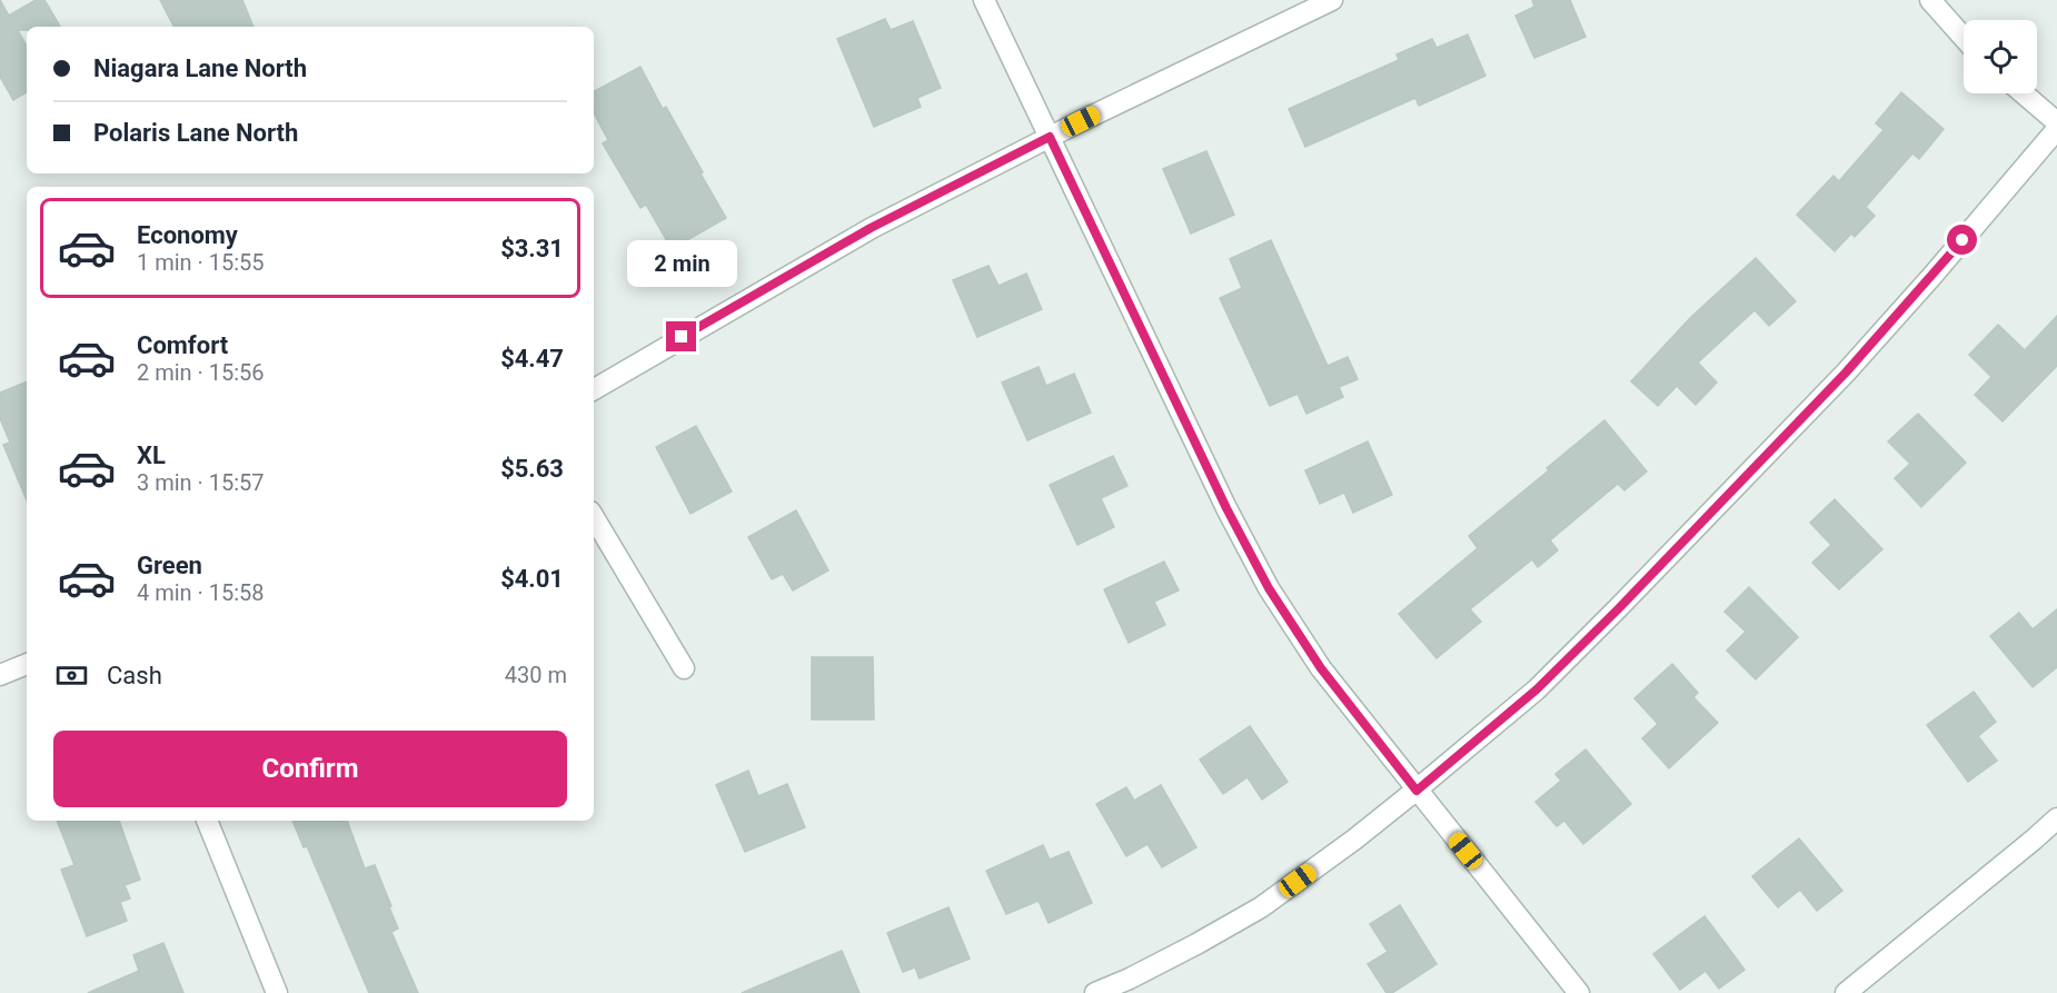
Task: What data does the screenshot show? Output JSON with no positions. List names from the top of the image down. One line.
{"page":{"banner":["Niagara Lane North","Polaris Lane North"],"list":[{"name":"Economy","note":"1 min · 15:55","value":"$3.31"},{"name":"Comfort","note":"2 min · 15:56","value":"$4.47"},{"name":"XL","note":"3 min · 15:57","value":"$5.63"},{"name":"Green","note":"4 min · 15:58","value":"$4.01"}],"bubble":"2 min","pay":["Cash","430 m"],"buttons":"Confirm"}}
